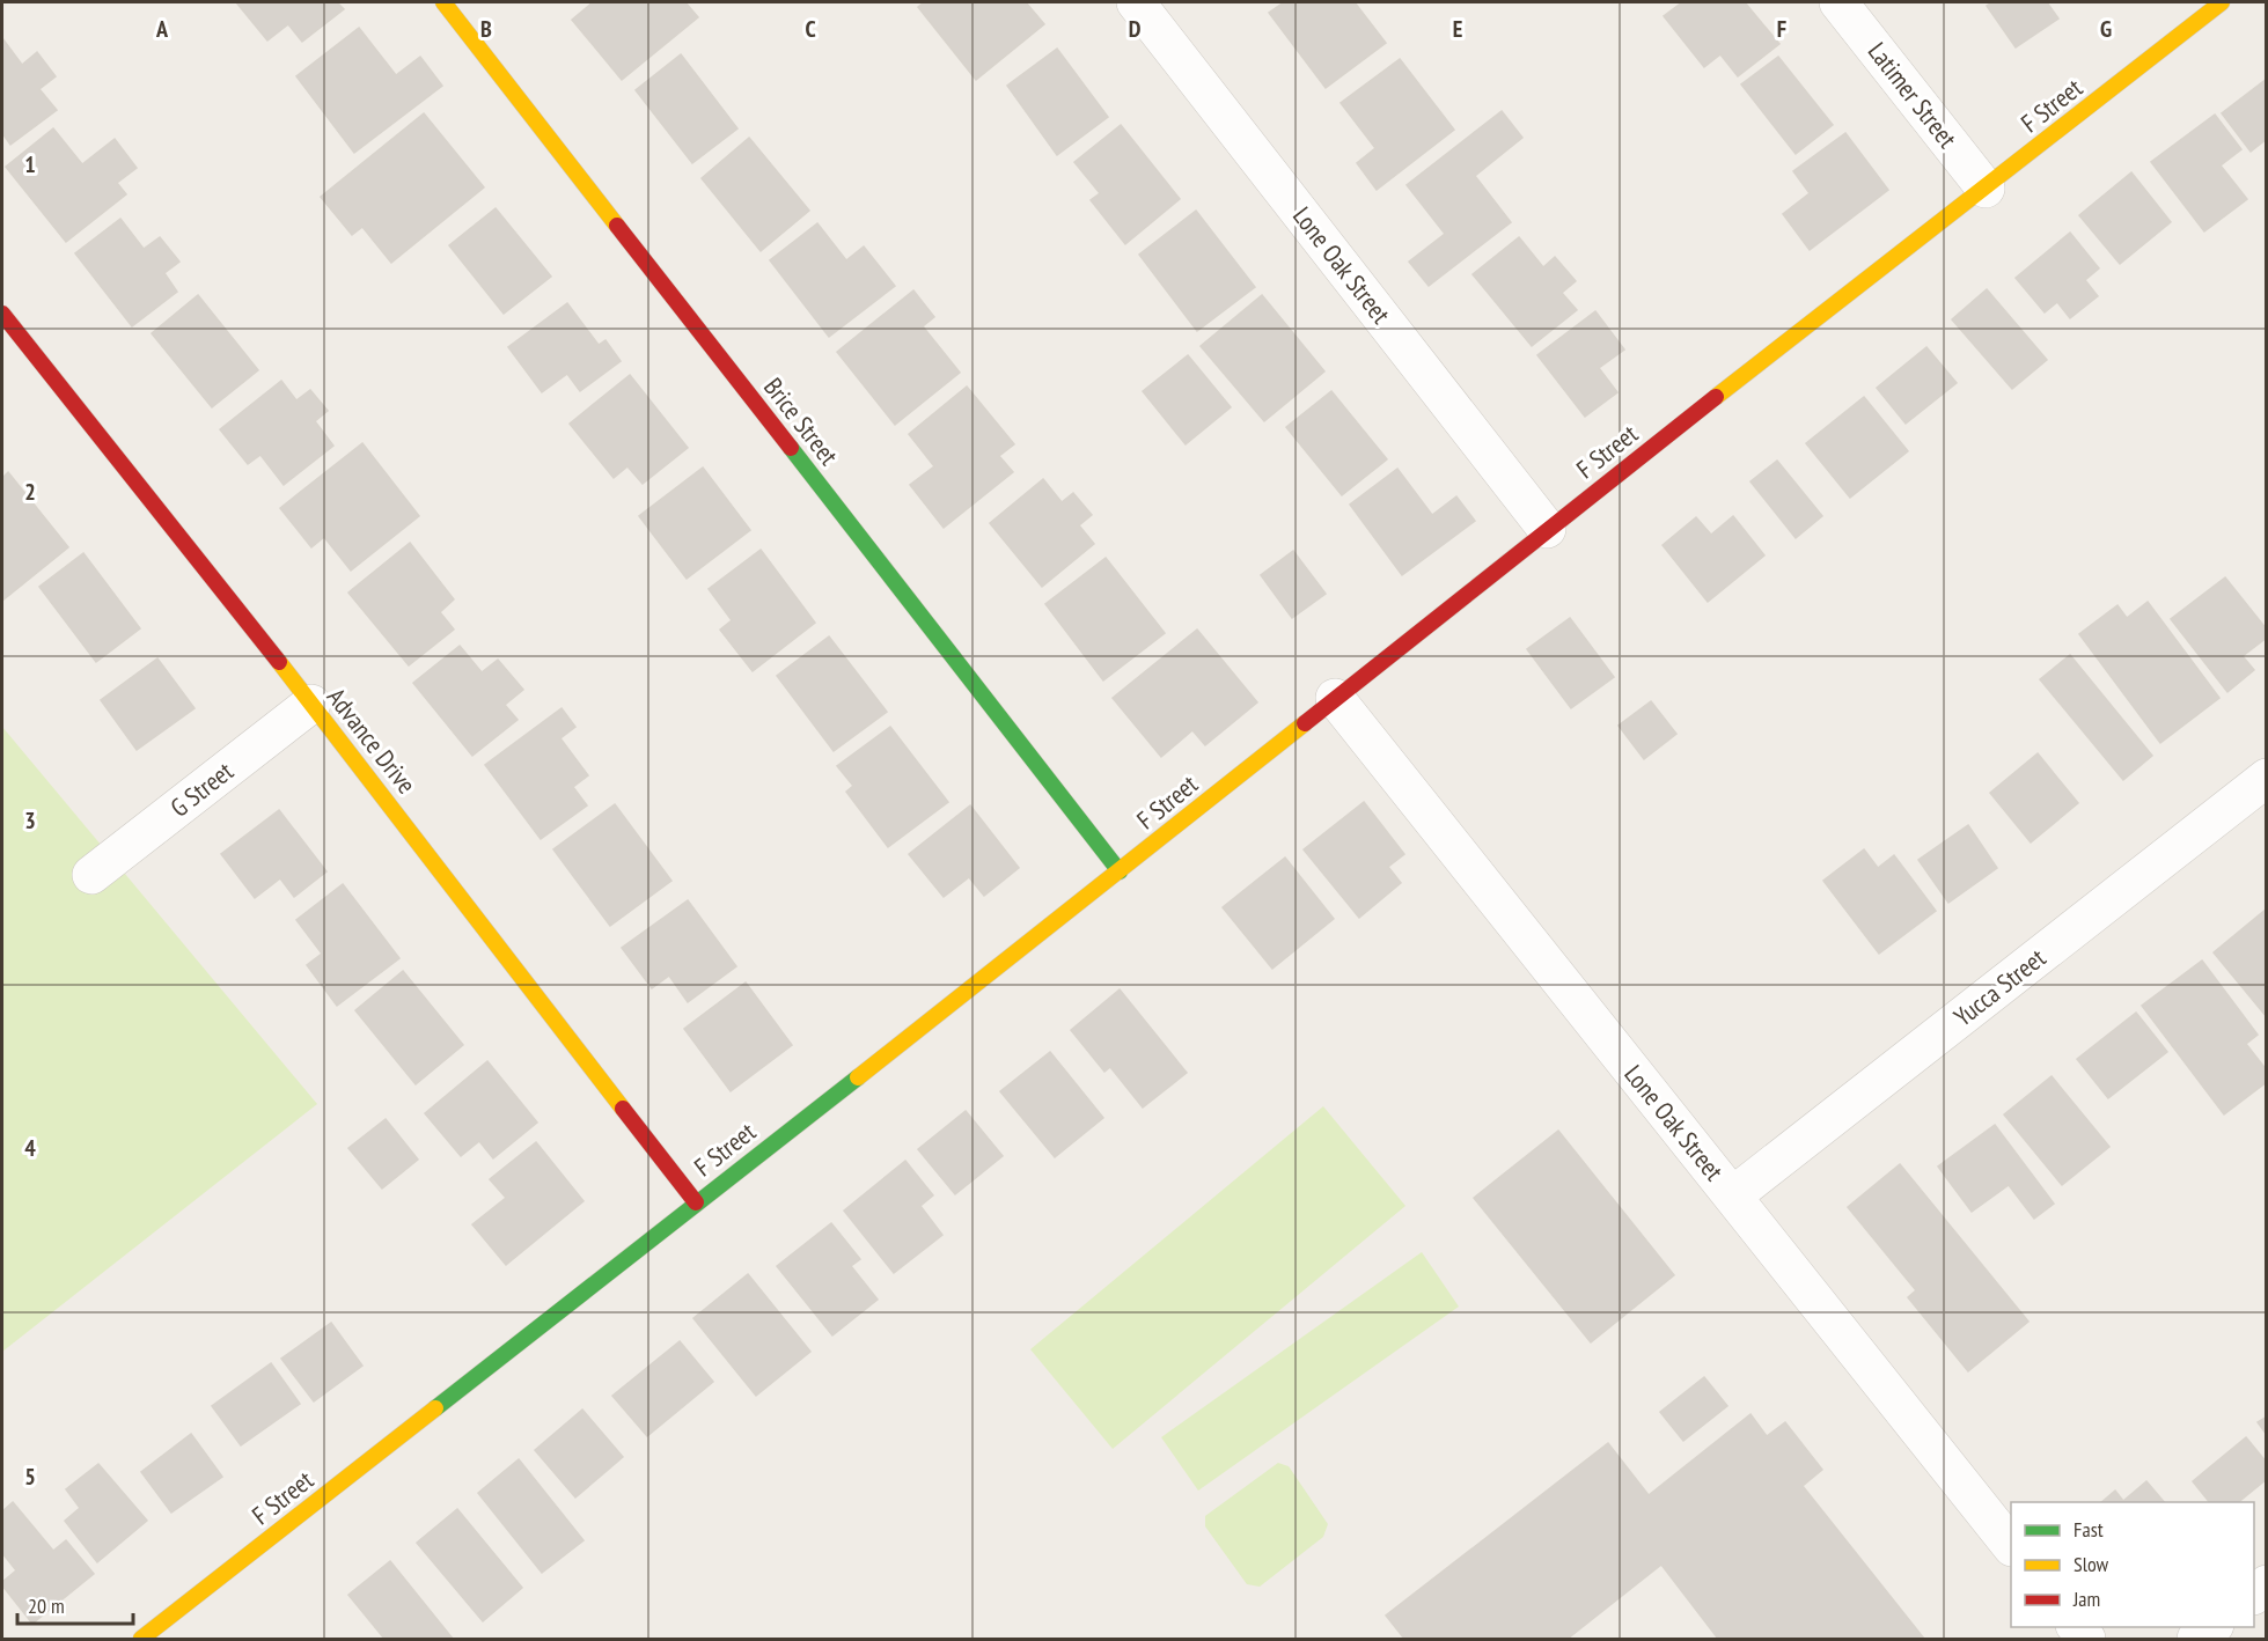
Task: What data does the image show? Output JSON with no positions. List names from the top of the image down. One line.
{"streets":{"street":["Latimer Street","F Street","Lone Oak Street","Brice Street","Advance Drive","G Street","Yucca Street"]},"crossings":[["Latimer Street","F Street"],["F Street","Lone Oak Street"],["F Street","Brice Street"],["F Street","Advance Drive"],["Lone Oak Street","Yucca Street"],["Advance Drive","G Street"]],"legend":["Fast","Slow","Jam"],"scale_bar":"20 m","grid":{"columns":["A","B","C","D","E","F","G"],"rows":["1","2","3","4","5"]}}
